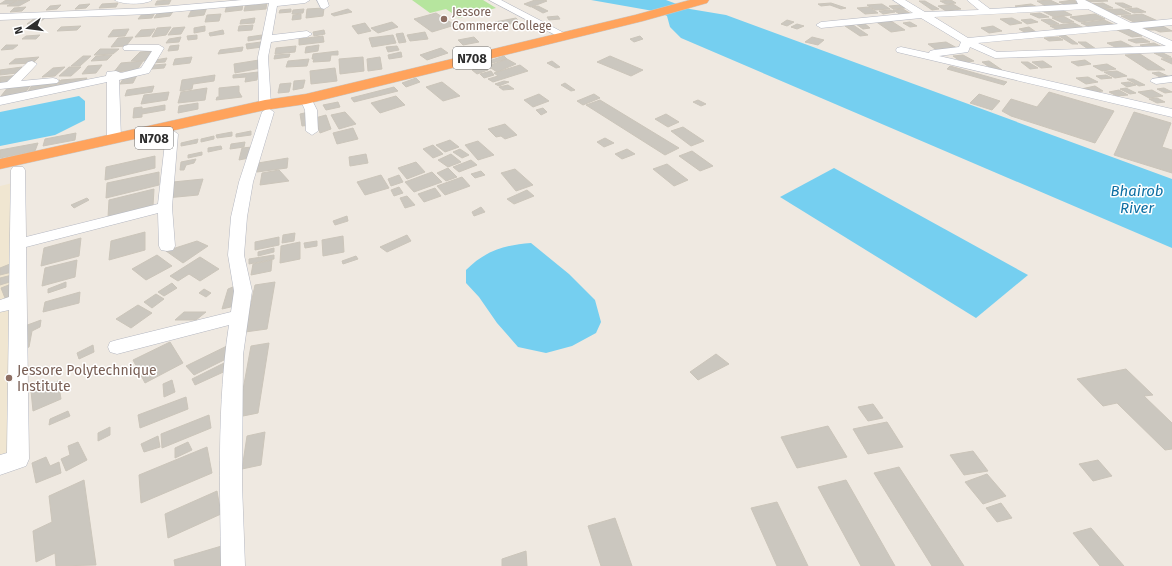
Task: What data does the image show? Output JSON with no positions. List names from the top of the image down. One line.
{"streets":{"highway":["N708"]},"water":["Bhairob River"],"places":["Jessore Commerce College","Jessore Polytechnique Institute"],"north":"left"}
